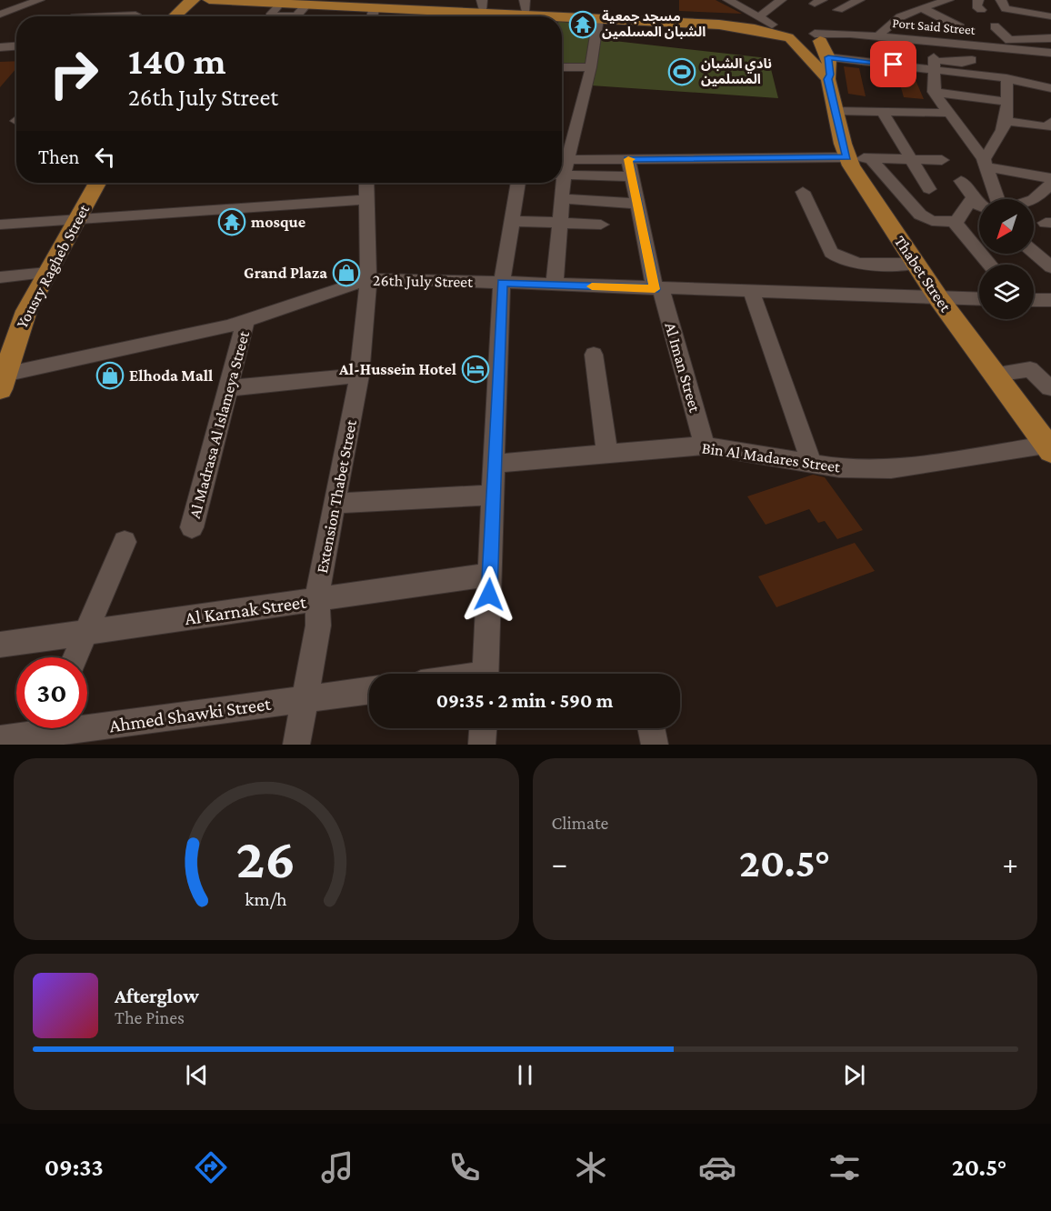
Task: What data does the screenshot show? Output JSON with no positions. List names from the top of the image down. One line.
{"streets":{"main road":["Yousry Ragheb Street","Thabet Street"],"street":["Port Said Street","26th July Street","Al Iman Street","Al Madrasa Al Islameya Street","Bin Al Madares Street","Extension Thabet Street","Al Karnak Street","Ahmed Shawki Street"]},"crossings":[["Port Said Street","Thabet Street"],["Yousry Ragheb Street","26th July Street"],["Thabet Street","26th July Street"],["Thabet Street","Bin Al Madares Street"],["26th July Street","Al Iman Street"],["26th July Street","Al Madrasa Al Islameya Street"],["26th July Street","Extension Thabet Street"],["Al Iman Street","Bin Al Madares Street"],["Extension Thabet Street","Al Karnak Street"],["Extension Thabet Street","Ahmed Shawki Street"]],"places":{"temple":["مسجد جمعية الشبان المسلمين","mosque"],"sports":["نادي الشبان المسلمين"],"shop":["Grand Plaza","Elhoda Mall"],"hotel":["Al-Hussein Hotel"]},"north":"bottom left","page":{"turn":["140 m","26th July Street"],"then":"Then","limit":"30","trip":"09:35 · 2 min · 590 m","tile":"Climate","heat":["−","20.5°","+"],"song":["Afterglow","The Pines"],"tabs":["09:33","20.5°"],"gauge":["26","km/h"]}}
